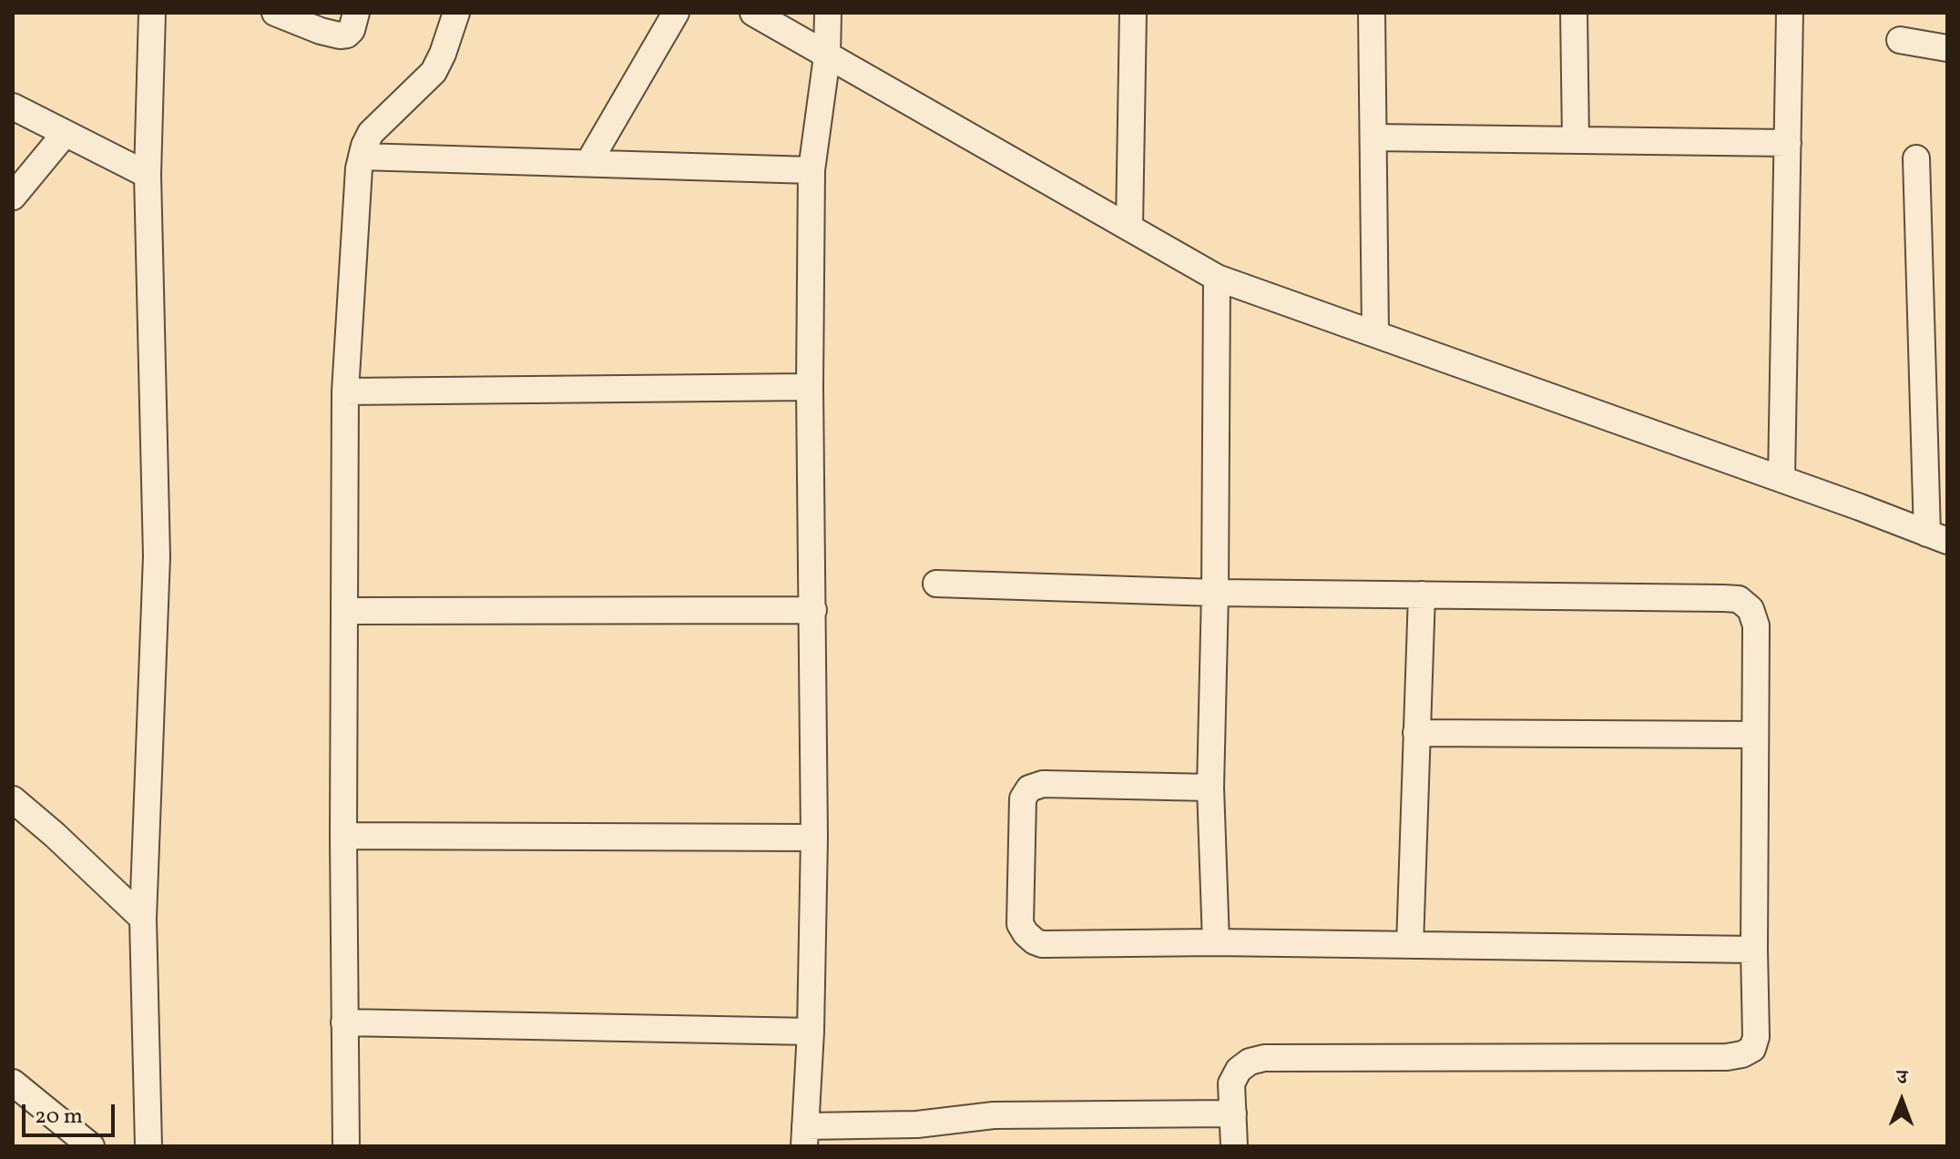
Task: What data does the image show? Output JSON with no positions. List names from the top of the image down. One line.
{"scale_bar":"20 m","north":"top"}
